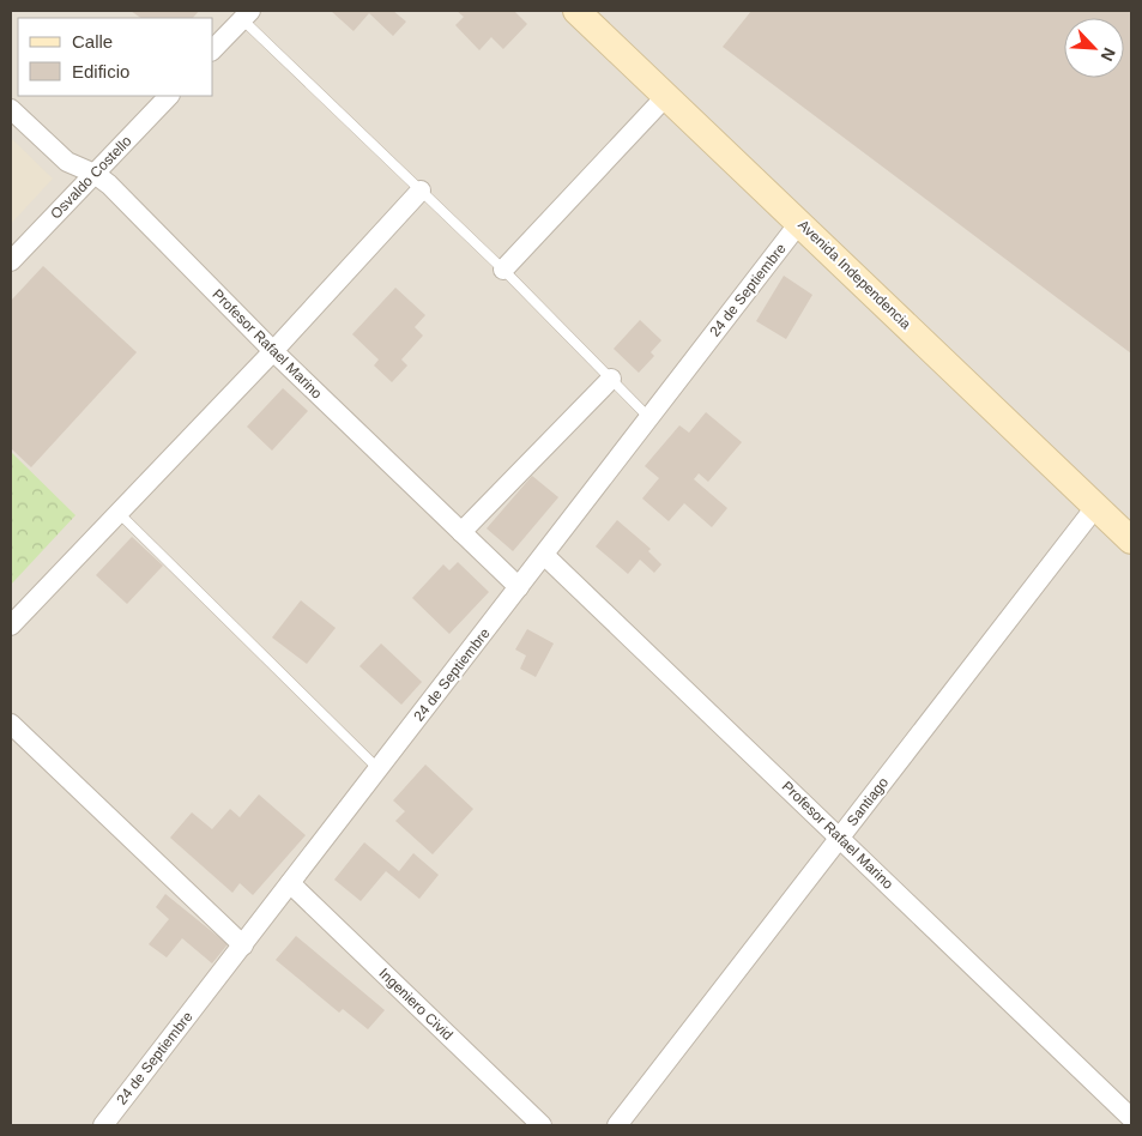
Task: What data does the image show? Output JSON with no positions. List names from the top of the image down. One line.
{"streets":{"street":["Osvaldo Costello","Avenida Independencia","24 de Septiembre","Profesor Rafael Marino","Santiago","Ingeniero Civid"]},"crossings":[["Osvaldo Costello","Profesor Rafael Marino"],["Avenida Independencia","24 de Septiembre"],["Avenida Independencia","Santiago"],["24 de Septiembre","Profesor Rafael Marino"],["24 de Septiembre","Ingeniero Civid"],["Profesor Rafael Marino","Santiago"]],"legend":["Calle","Edificio"],"north":"bottom right"}
